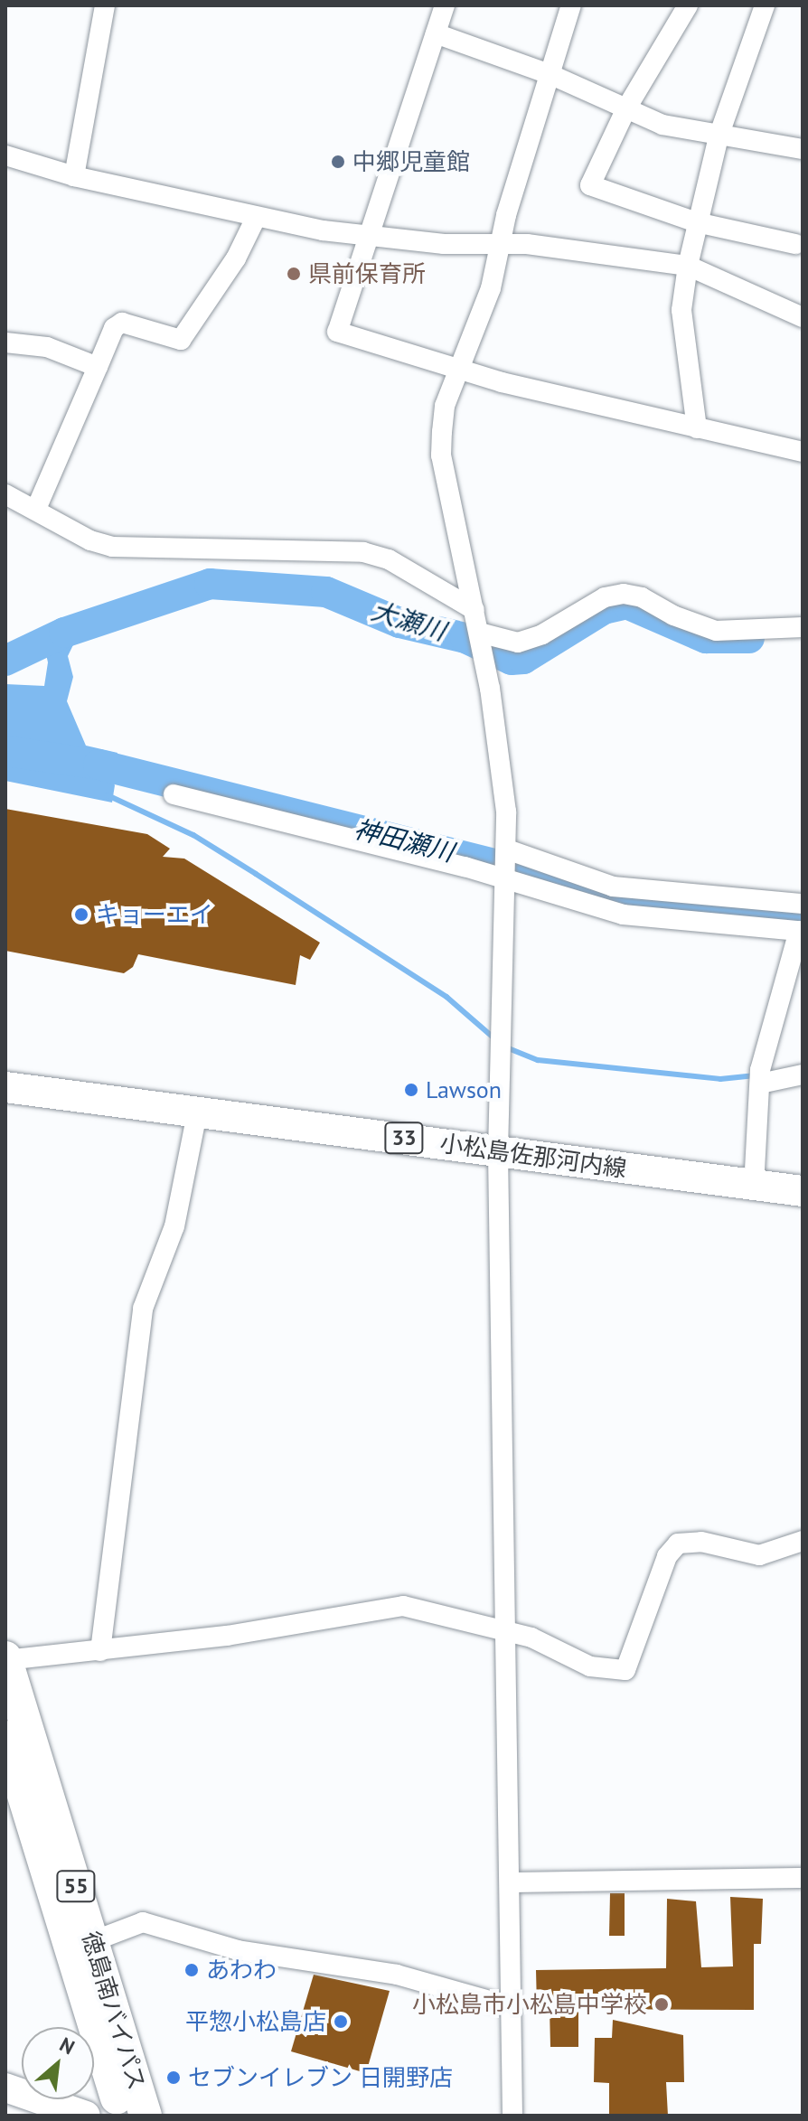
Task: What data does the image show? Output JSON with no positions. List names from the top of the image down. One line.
{"streets":{"highway":["55","徳島南バイパス"],"main road":["33","小松島佐那河内線"]},"water":["大瀬川","神田瀬川"],"places":["中郷児童館","県前保育所","キョーエイ","Lawson","あわわ","小松島市小松島中学校","平惣小松島店","セブンイレブン 日開野店"],"north":"top right"}
